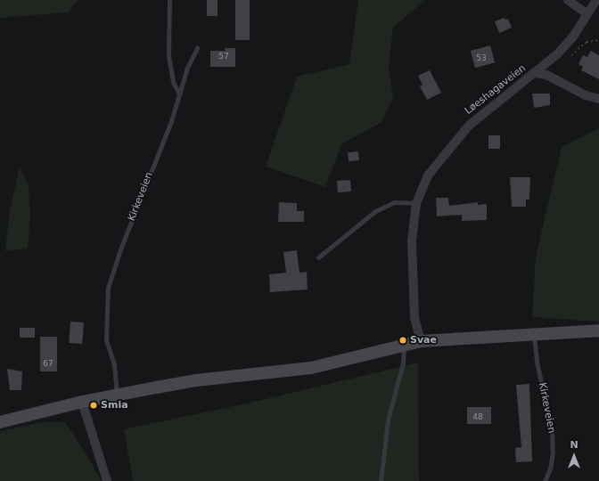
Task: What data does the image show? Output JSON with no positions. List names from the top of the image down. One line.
{"streets":{"street":["Løeshagaveien"],"lane":["Kirkeveien"]},"places":["Svae","Smia"],"house_numbers":["57","53","67","48"],"north":"top"}
